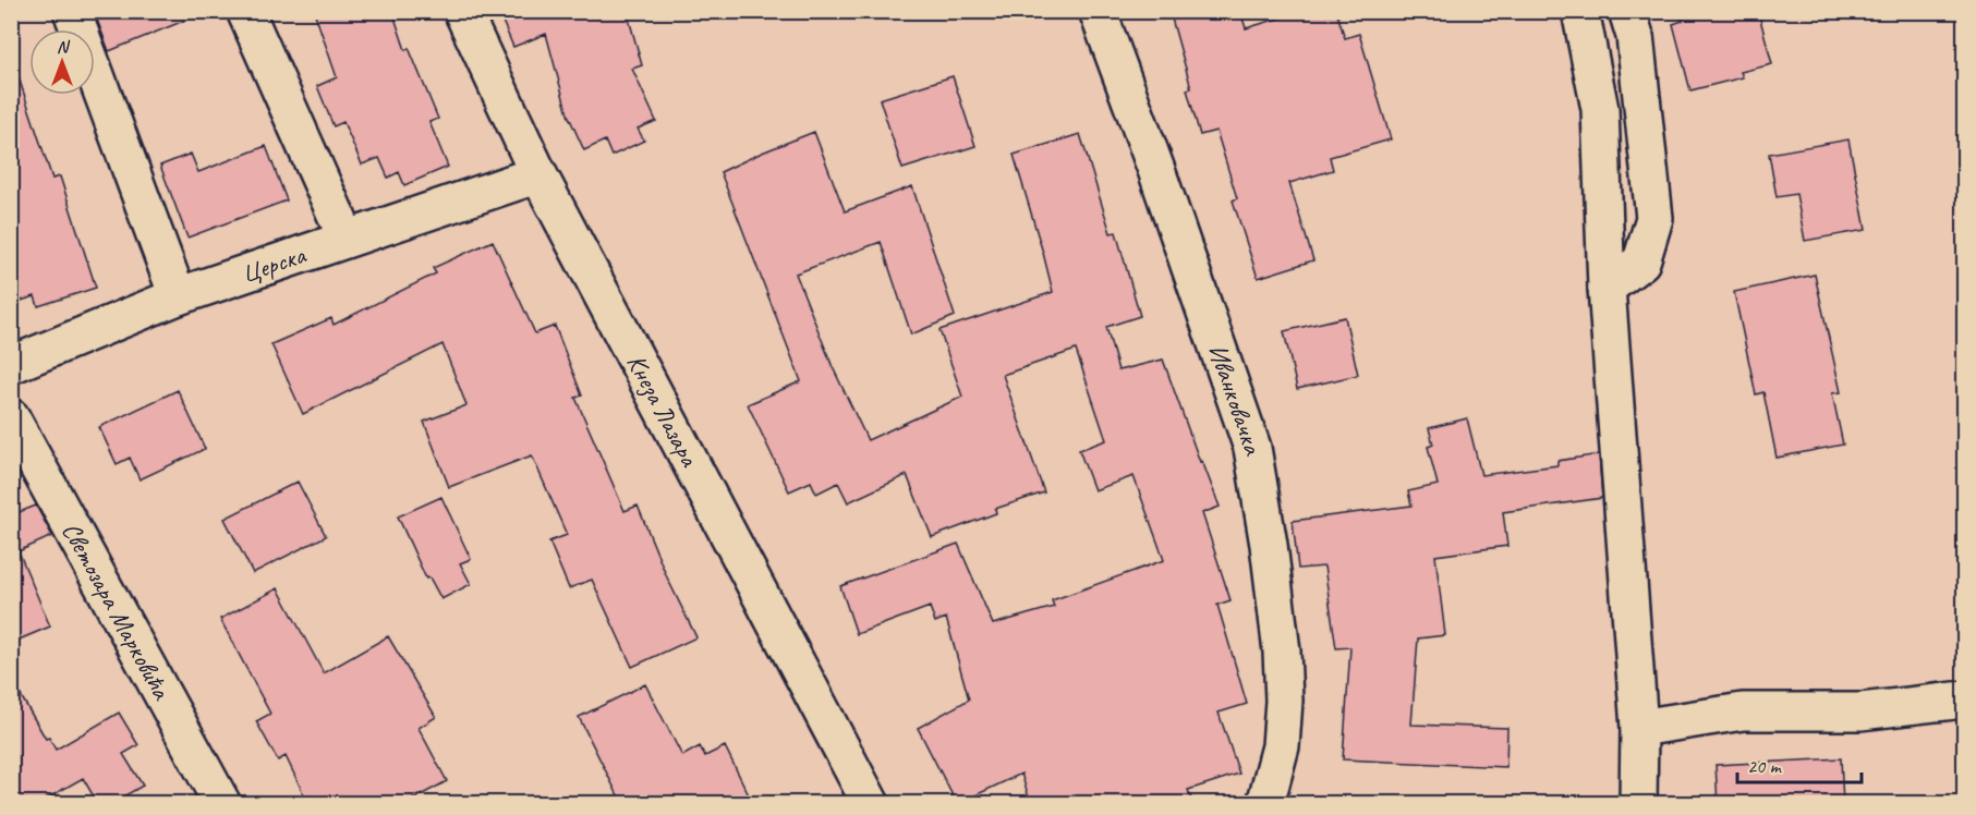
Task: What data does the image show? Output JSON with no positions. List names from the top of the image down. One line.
{"streets":{"street":["Церска","Иванковачка","Кнеза Лазара","Светозара Марковића"]},"crossings":[["Церска","Кнеза Лазара"]],"scale_bar":"20 m","north":"top"}
